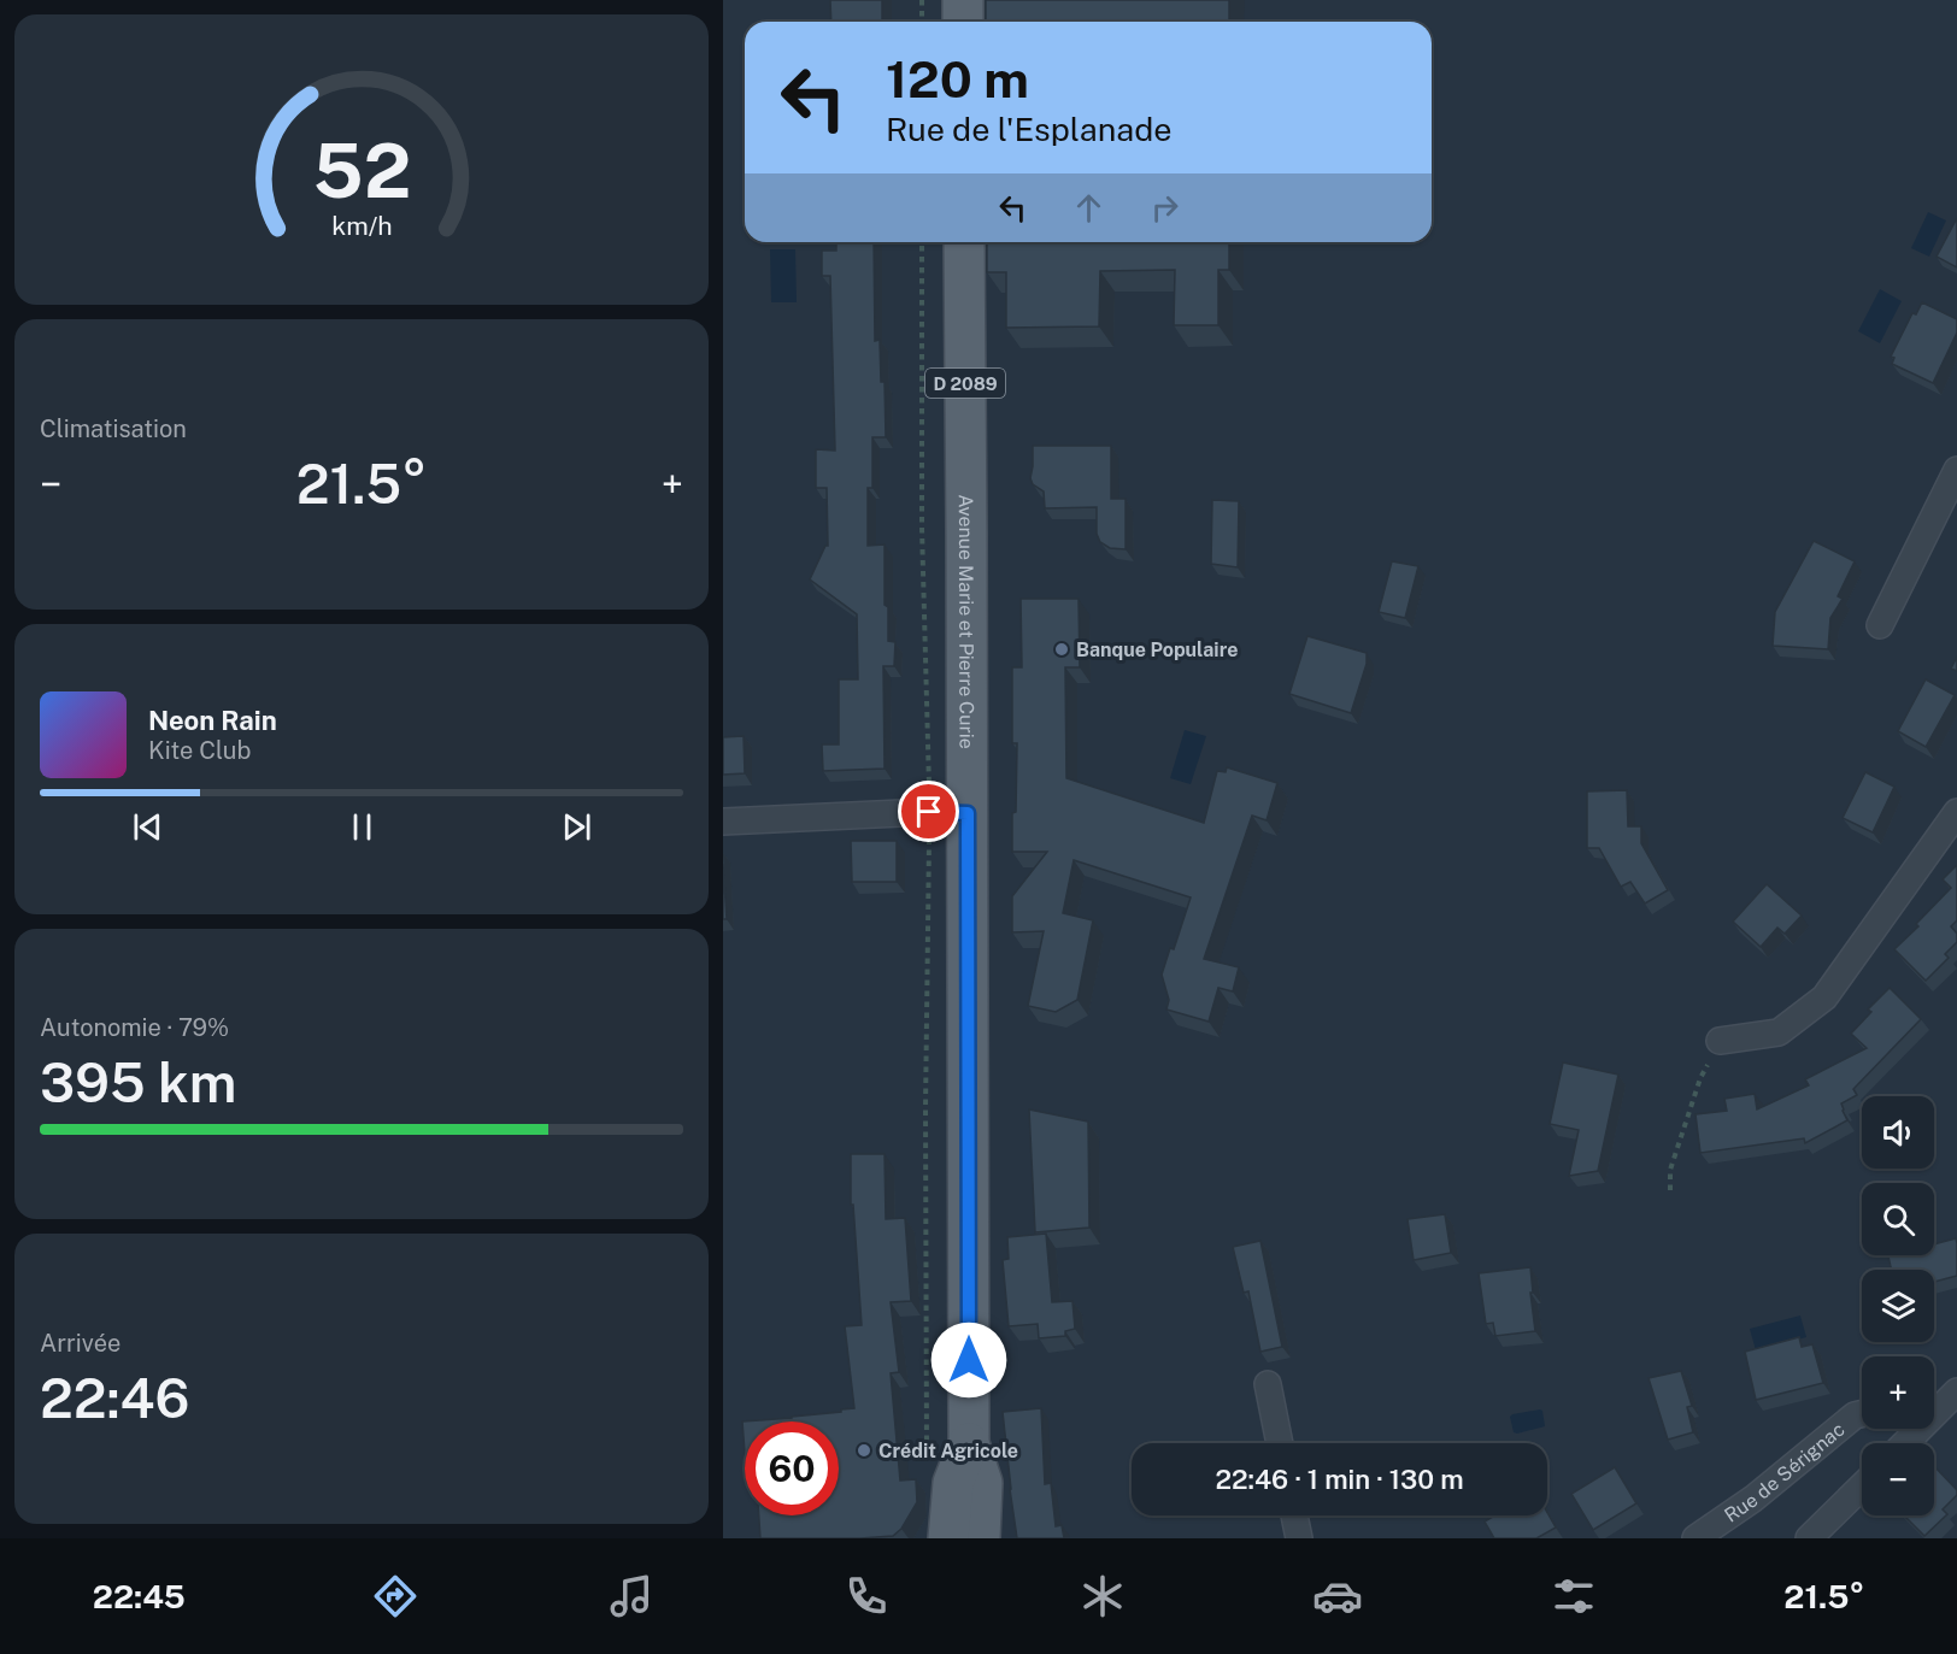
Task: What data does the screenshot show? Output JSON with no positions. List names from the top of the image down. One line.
{"streets":{"main road":["D 2089","Avenue Marie et Pierre Curie"],"street":["Rue de Sérignac"]},"places":["Banque Populaire","Crédit Agricole"],"page":{"turn":["120 m","Rue de l'Esplanade"],"tile":["Climatisation",["Autonomie · 79%","395 km"],["Arrivée","22:46"]],"heat":["−","21.5°","+"],"song":["Neon Rain","Kite Club"],"map_buttons":["+","−"],"limit":"60","trip":"22:46 · 1 min · 130 m","tabs":["22:45","21.5°"],"gauge":["52","km/h"]}}
